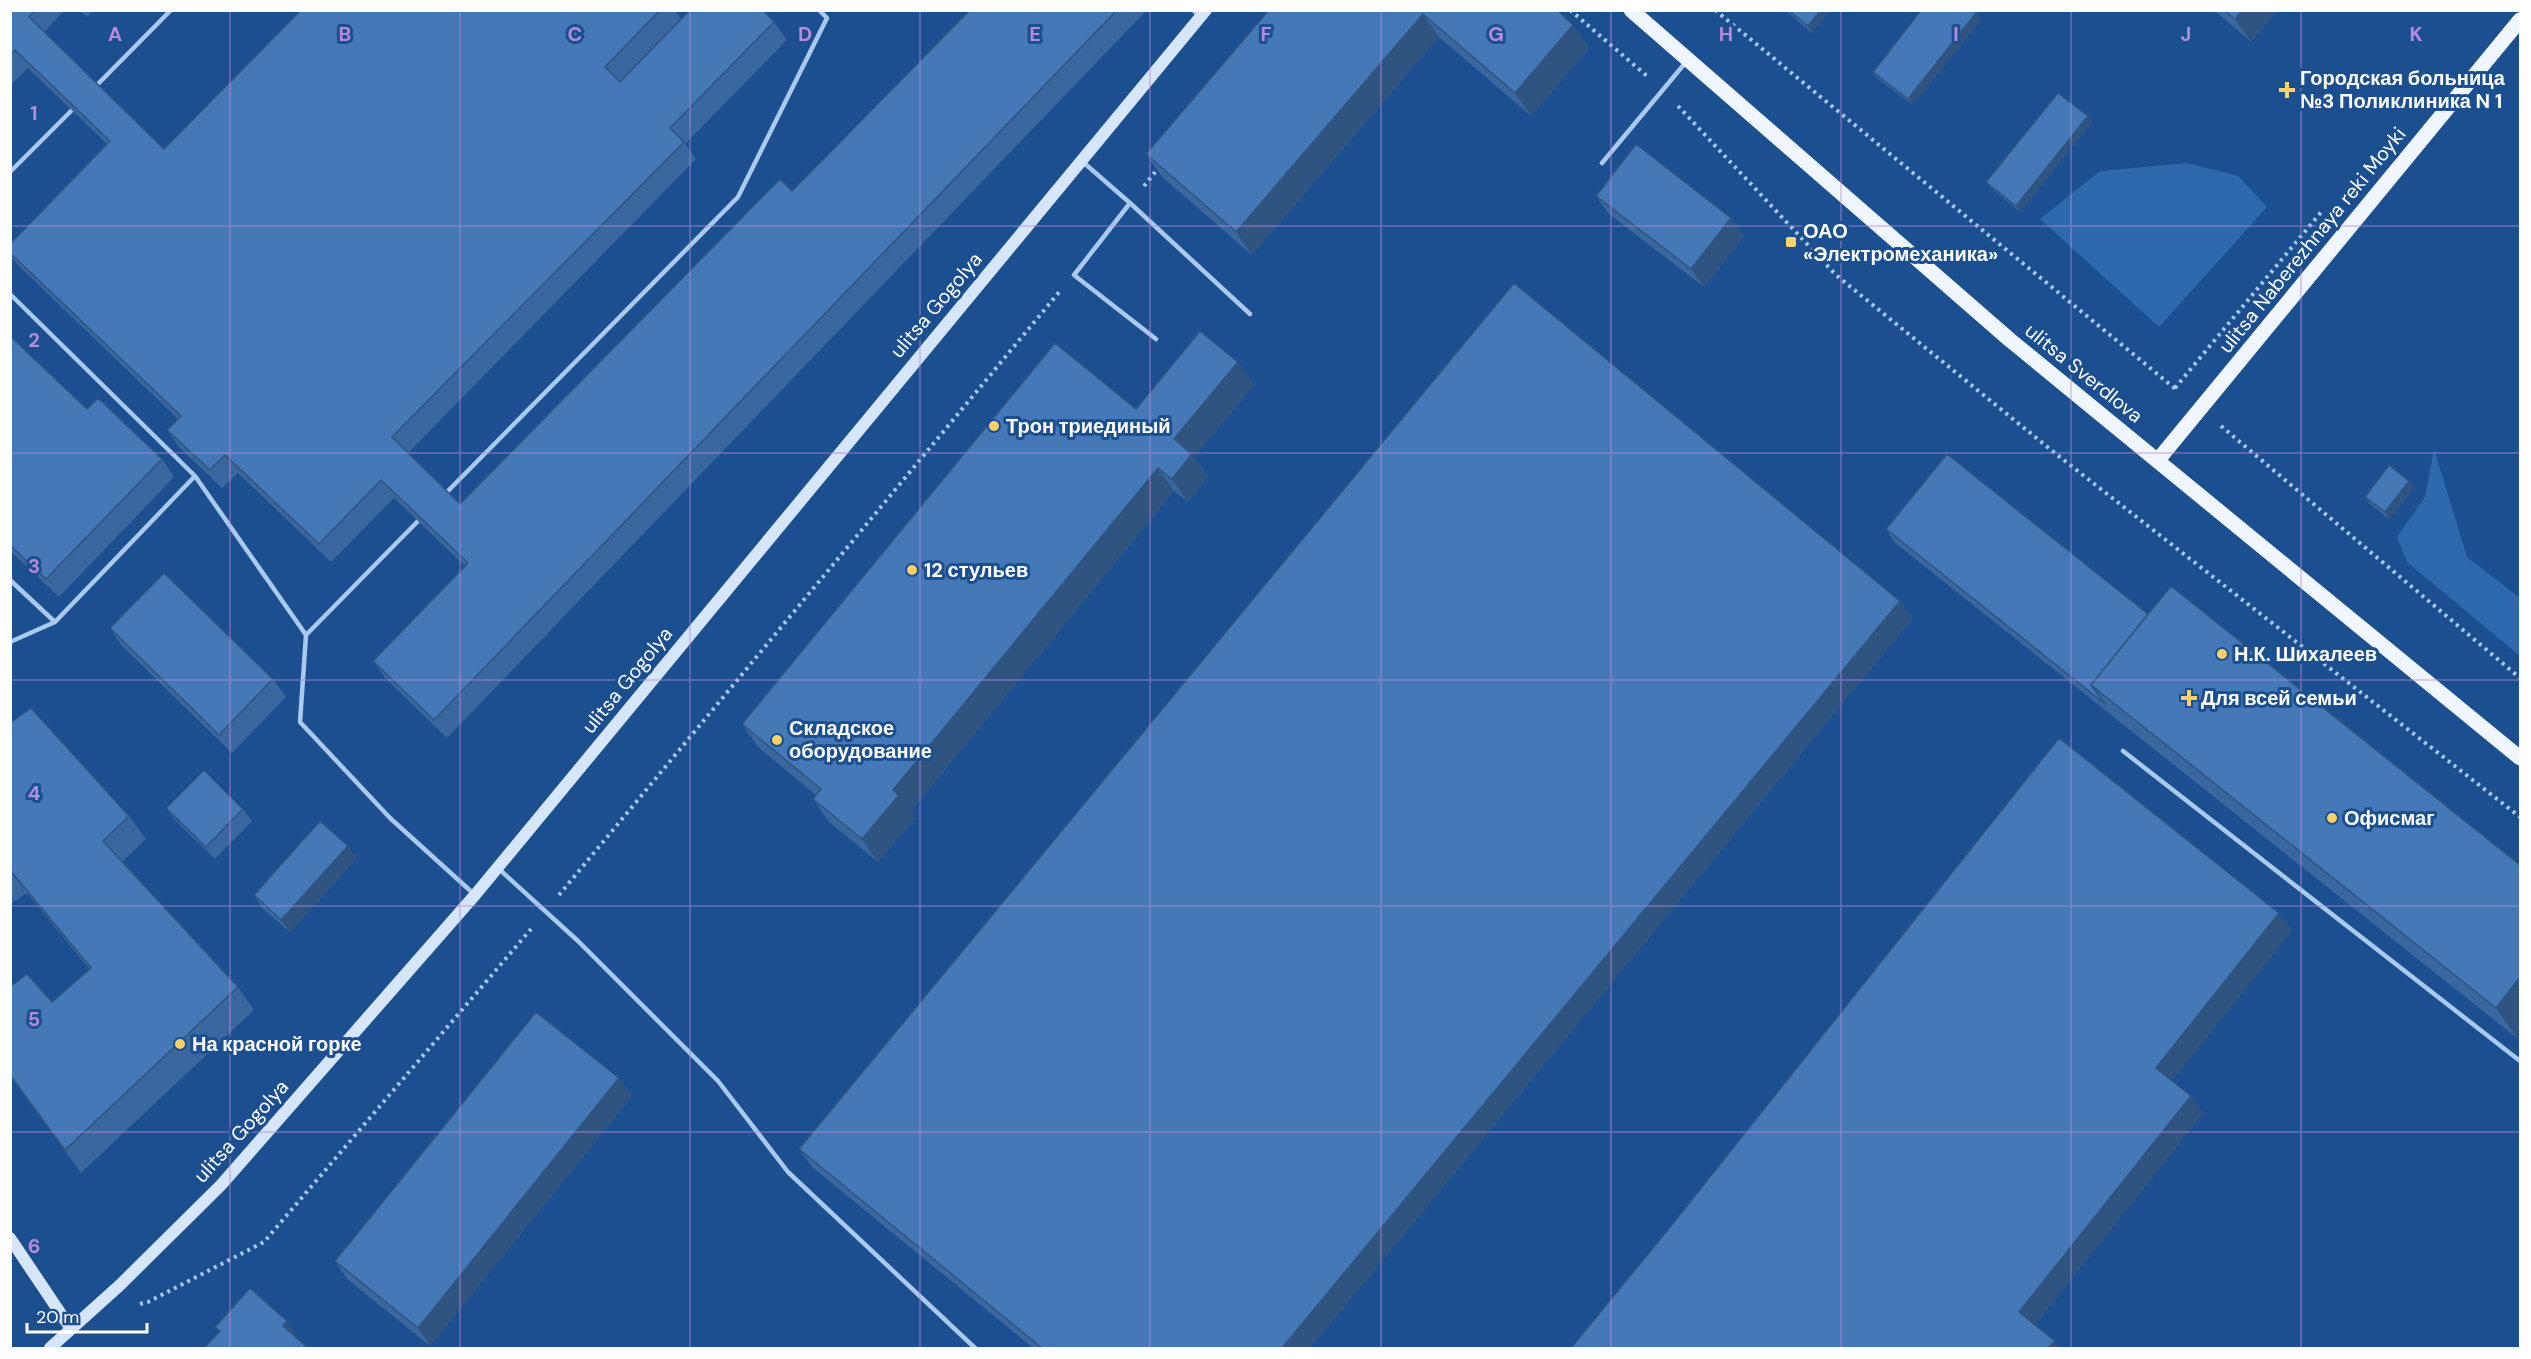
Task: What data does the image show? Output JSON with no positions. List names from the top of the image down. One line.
{"streets":{"main road":["ulitsa Naberezhnaya reki Moyki","ulitsa Gogolya","ulitsa Sverdlova"]},"crossings":[["ulitsa Naberezhnaya reki Moyki","ulitsa Sverdlova"]],"places":{"health":["Городская больница №3 Поликлиника N 1","Для всей семьи"],"transit":["ОАО «Электромеханика»"],"other":["Трон триединый","12 стульев","Н.К. Шихалеев","Складское оборудование","Офисмаг","На красной горке"]},"scale_bar":"20 m","grid":{"columns":["A","B","C","D","E","F","G","H","I","J","K"],"rows":["1","2","3","4","5","6"]}}
